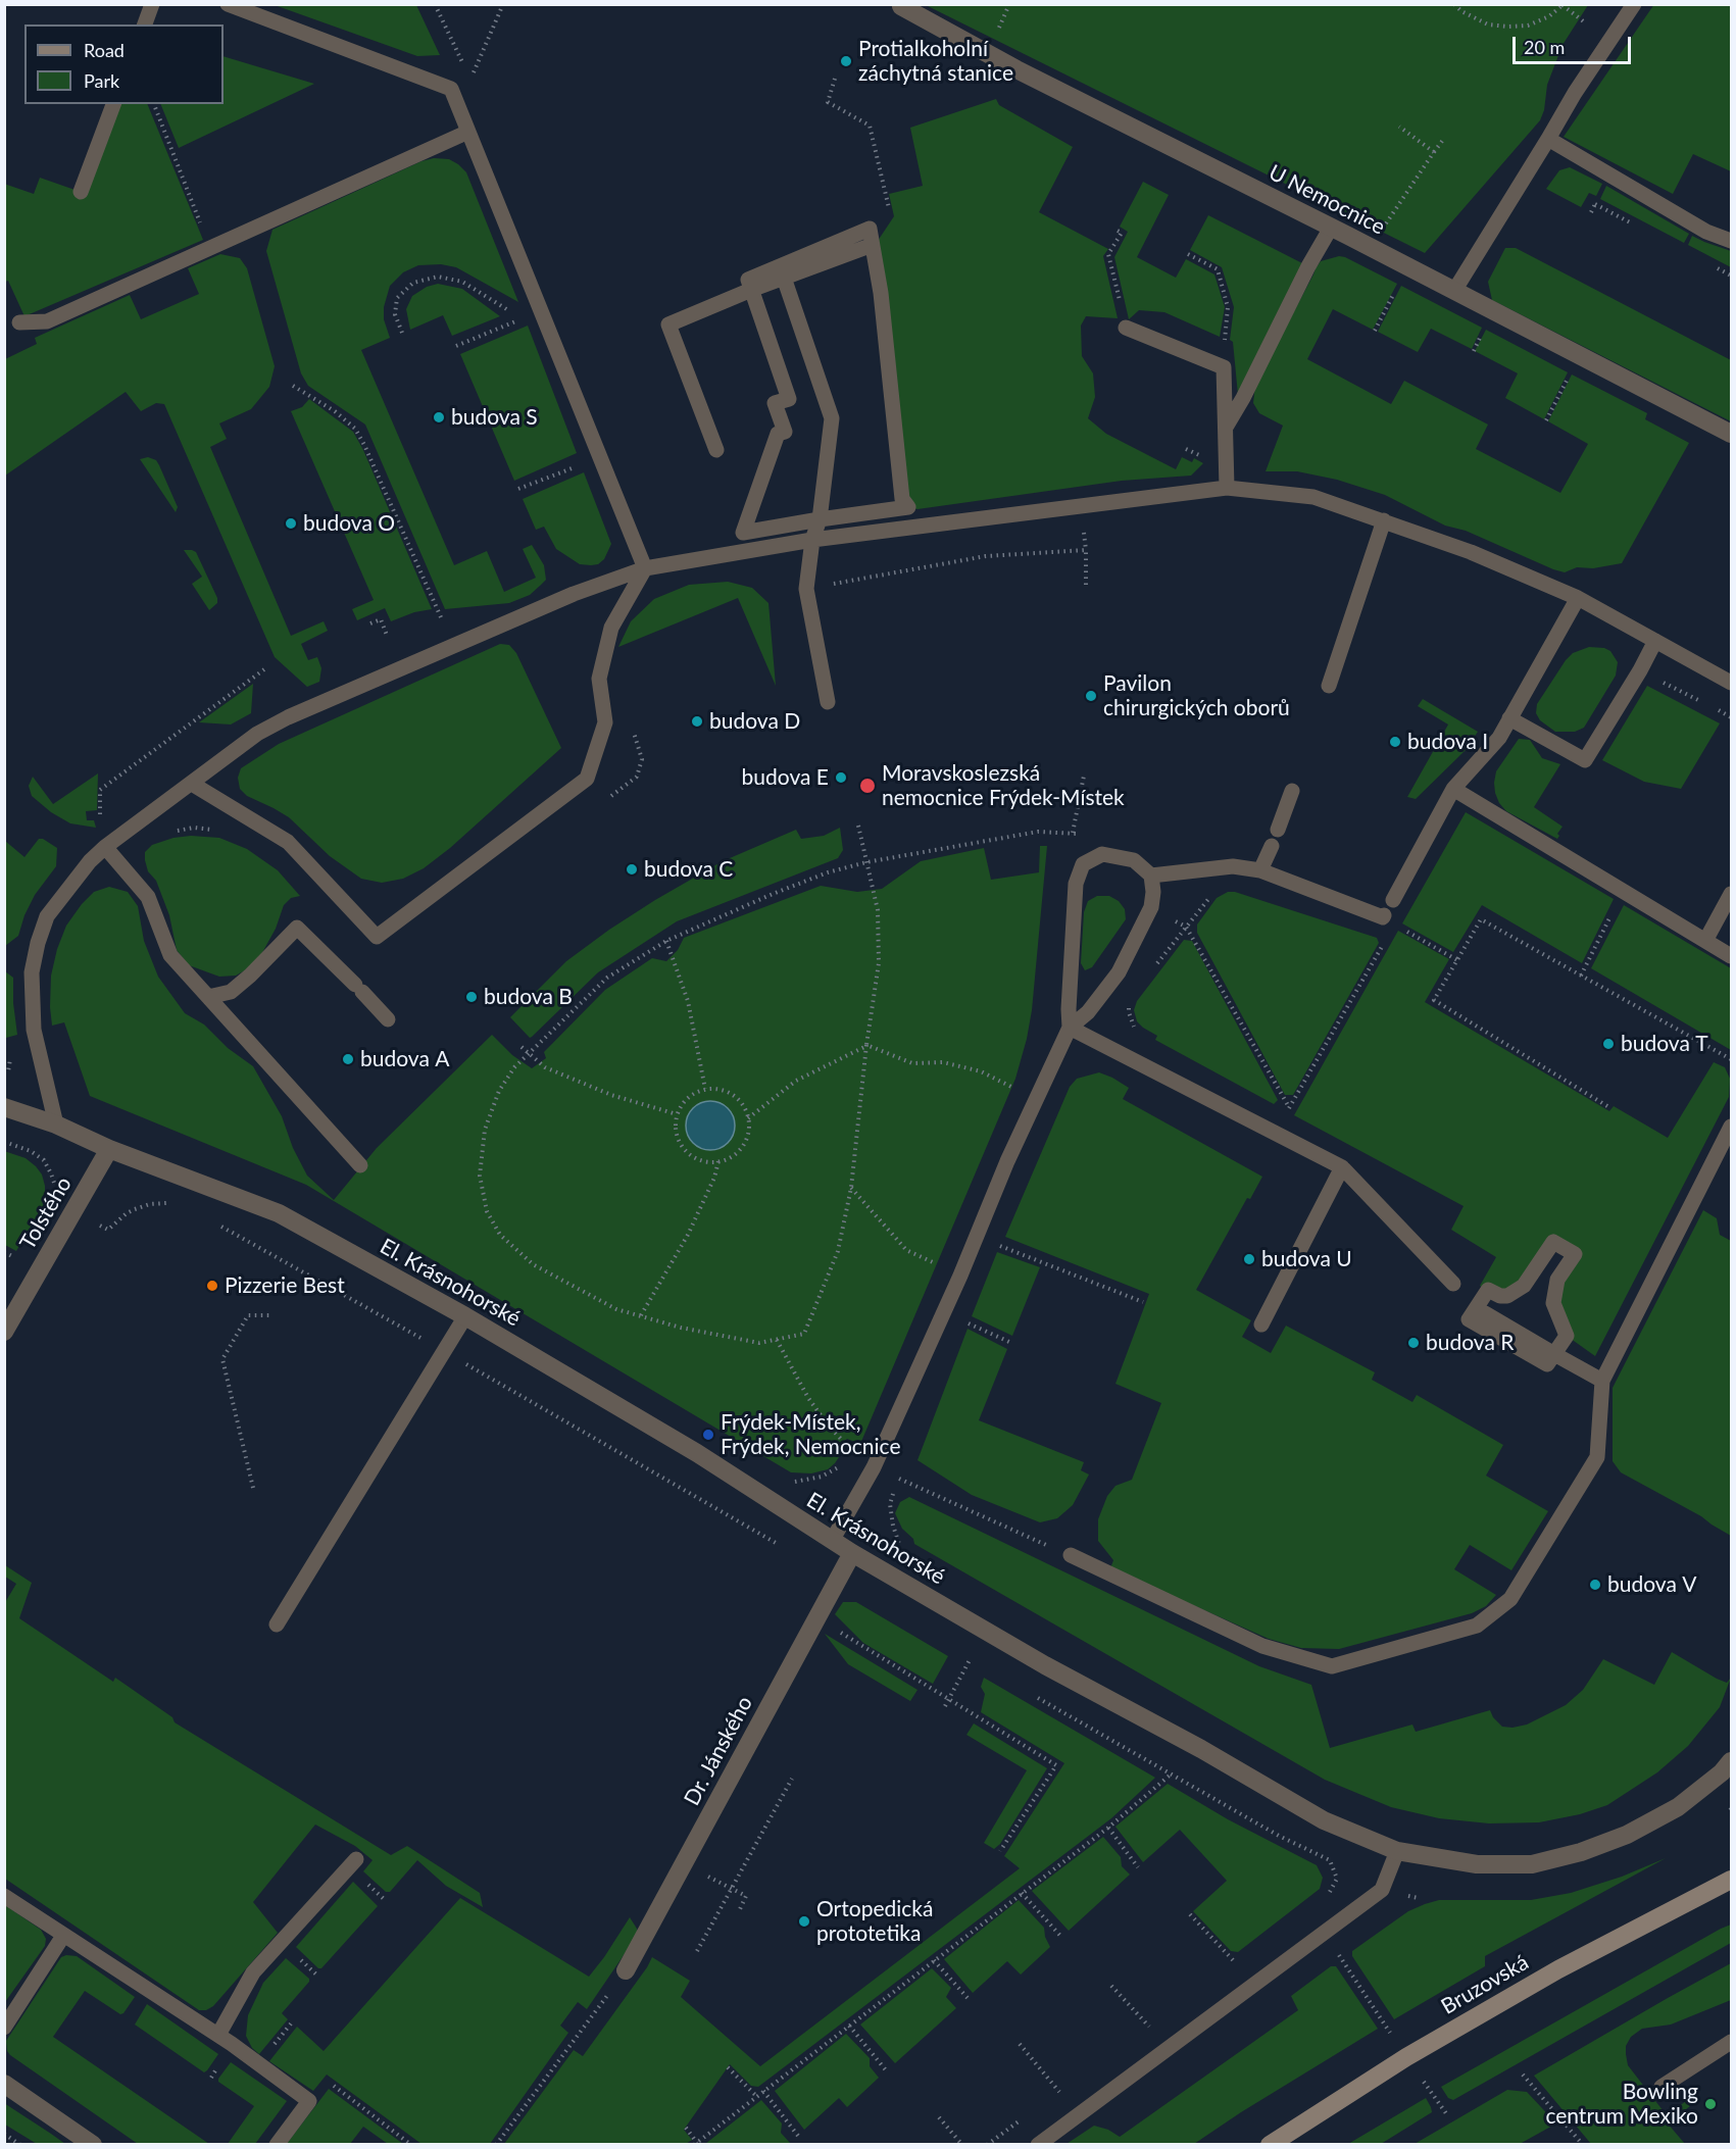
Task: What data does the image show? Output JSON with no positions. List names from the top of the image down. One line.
{"streets":{"main road":["Bruzovská"],"street":["U Nemocnice","Tolstého","El. Krásnohorské","Dr. Jánského"]},"crossings":[["Tolstého","El. Krásnohorské"],["El. Krásnohorské","Dr. Jánského"]],"places":["Protialkoholní záchytná stanice","budova S","budova O","Pavilon chirurgických oborů","budova D","budova I","budova E","Moravskoslezská nemocnice Frýdek-Místek","budova C","budova B","budova T","budova A","budova U","Pizzerie Best","budova R","Frýdek-Místek, Frýdek, Nemocnice","budova V","Ortopedická prototetika","Bowling centrum Mexiko"],"legend":["Road","Park"],"scale_bar":"20 m"}
